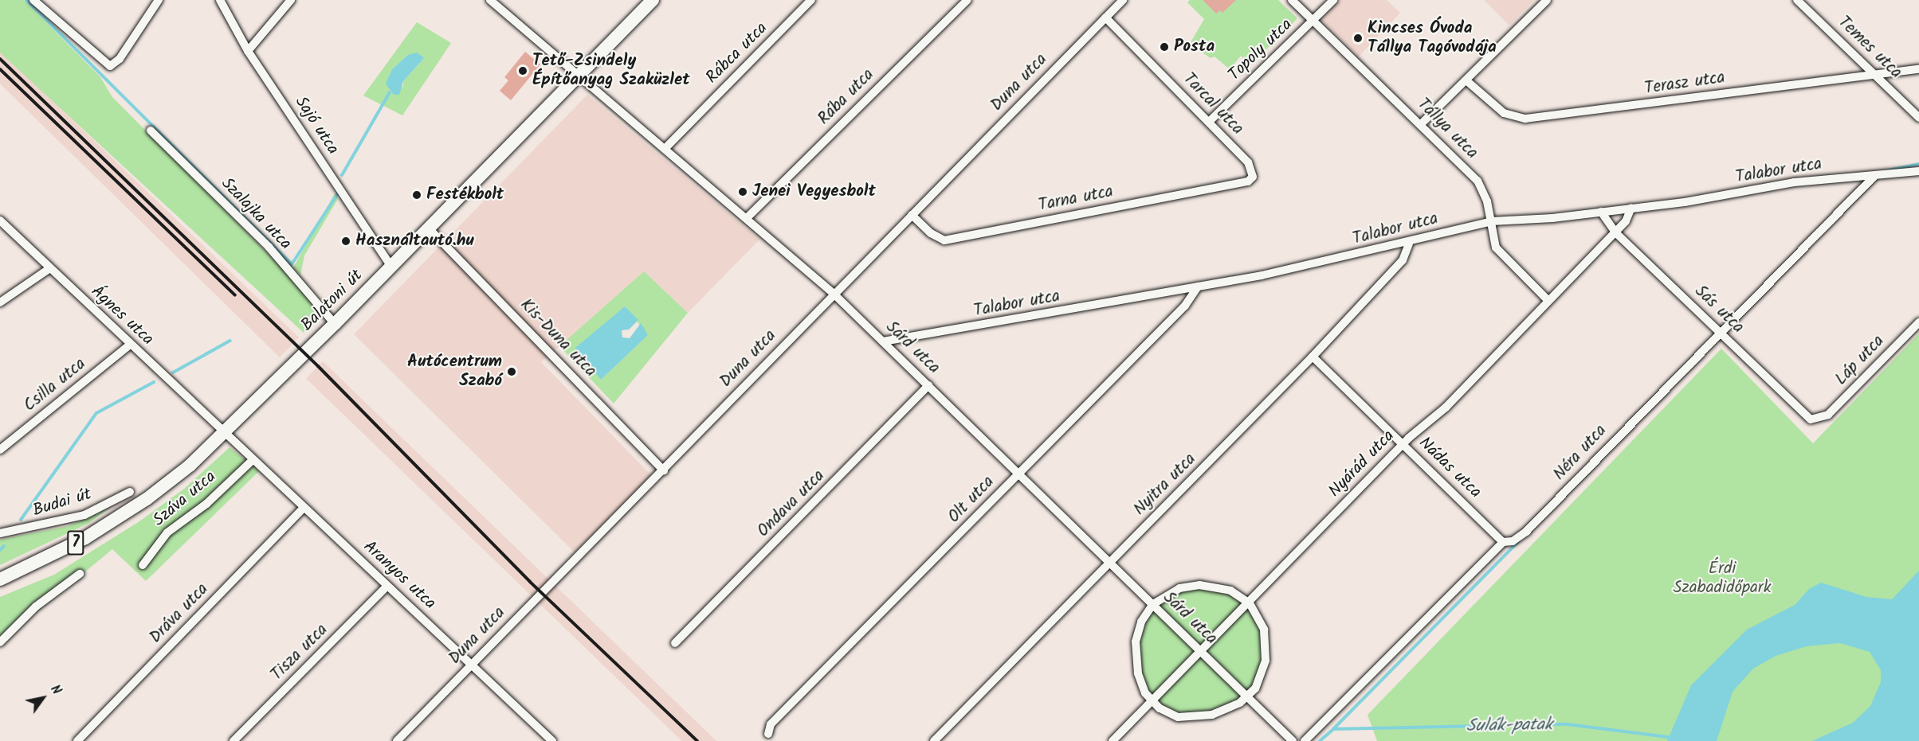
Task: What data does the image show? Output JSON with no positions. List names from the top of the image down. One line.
{"streets":{"main road":["Balatoni út","7"],"street":["Temes utca","Topoly utca","Rábca utca","Duna utca","Terasz utca","Rába utca","Tarcal utca","Sajó utca","Tállya utca","Talabor utca","Tarna utca","Szalajka utca","Sás utca","Ágnes utca","Kis-Duna utca","Sárd utca","Láp utca","Csilla utca","Néra utca","Nyárád utca","Nádas utca","Nyitra utca","Száva utca","Olt utca","Budai út","Ondava utca","Aranyos utca","Dráva utca","Tisza utca"]},"crossings":[["Temes utca","Terasz utca"],["Topoly utca","Tarcal utca"],["Topoly utca","Tállya utca"],["Rábca utca","Sárd utca"],["Duna utca","Tarcal utca"],["Duna utca","Tarna utca"],["Duna utca","Kis-Duna utca"],["Duna utca","Sárd utca"],["Duna utca","Aranyos utca"],["Rába utca","Sárd utca"],["Tarcal utca","Tarna utca"],["Sajó utca","Balatoni út"],["Tállya utca","Talabor utca"],["Tállya utca","Nyárád utca"],["Talabor utca","Sás utca"],["Talabor utca","Sárd utca"],["Talabor utca","Néra utca"],["Talabor utca","Nyárád utca"],["Talabor utca","Nyitra utca"],["Talabor utca","Olt utca"],["Szalajka utca","Balatoni út"],["Balatoni út","Ágnes utca"],["Balatoni út","Kis-Duna utca"],["Balatoni út","Sárd utca"],["Balatoni út","Aranyos utca"],["Sás utca","Láp utca"],["Sás utca","Néra utca"],["Sás utca","Nyárád utca"],["Ágnes utca","Csilla utca"],["Ágnes utca","Aranyos utca"],["Sárd utca","Nyárád utca"],["Sárd utca","Nyitra utca"],["Sárd utca","Olt utca"],["Sárd utca","Ondava utca"],["Néra utca","Nádas utca"],["Nyárád utca","Nádas utca"],["Nádas utca","Nyitra utca"],["Száva utca","Aranyos utca"],["Aranyos utca","Dráva utca"],["Aranyos utca","Tisza utca"]],"water":["Sulák-patak"],"parks":["Érdi Szabadidőpark"],"places":["Kincses Óvoda Tállya Tagóvodája","Posta","Tető-Zsindely Építőanyag Szaküzlet","Jenei Vegyesbolt","Festékbolt","Használtautó.hu","Autócentrum Szabó"],"north":"top right"}
